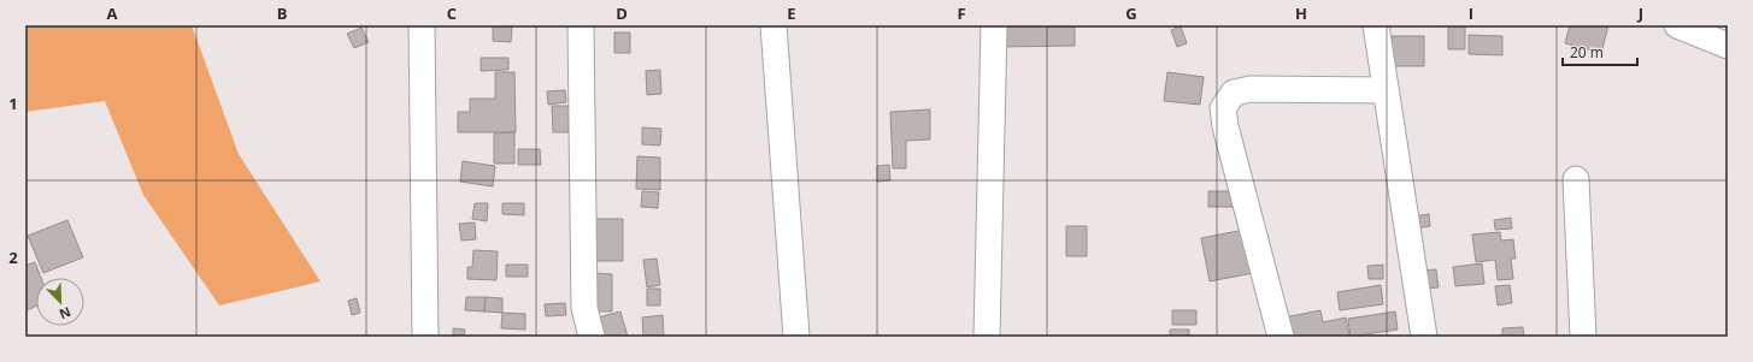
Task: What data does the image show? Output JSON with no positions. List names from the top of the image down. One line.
{"scale_bar":"20 m","north":"bottom right","grid":{"columns":["A","B","C","D","E","F","G","H","I","J"],"rows":["1","2"]}}
